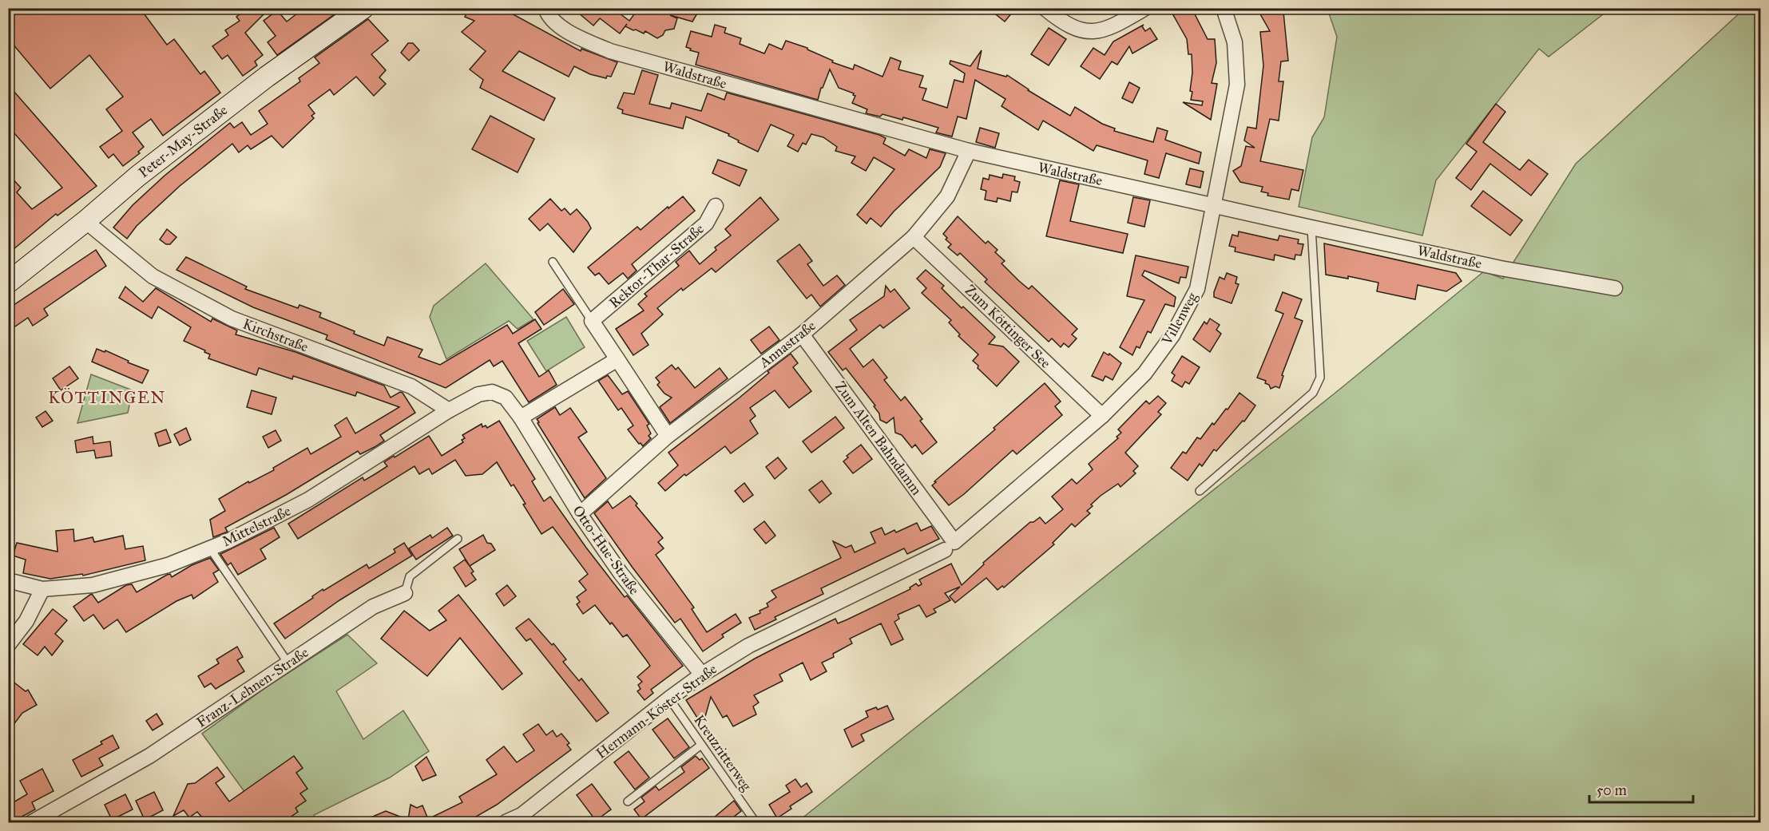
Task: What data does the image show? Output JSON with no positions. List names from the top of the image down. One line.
{"streets":{"main road":["Peter-May-Straße"],"street":["Waldstraße","Rektor-Thar-Straße","Villenweg","Zum Köttinger See","Kirchstraße","Annastraße","Zum Alten Bahndamm","Mittelstraße","Otto-Hue-Straße","Franz-Lehnen-Straße","Hermann-Köster-Straße"],"lane":["Kreuzritterweg"]},"crossings":[["Waldstraße","Villenweg"],["Waldstraße","Annastraße"],["Peter-May-Straße","Kirchstraße"],["Villenweg","Zum Köttinger See"],["Villenweg","Zum Alten Bahndamm"],["Villenweg","Hermann-Köster-Straße"],["Zum Köttinger See","Annastraße"],["Kirchstraße","Mittelstraße"],["Kirchstraße","Otto-Hue-Straße"],["Annastraße","Zum Alten Bahndamm"],["Annastraße","Otto-Hue-Straße"],["Zum Alten Bahndamm","Hermann-Köster-Straße"],["Mittelstraße","Otto-Hue-Straße"],["Otto-Hue-Straße","Hermann-Köster-Straße"],["Hermann-Köster-Straße","Kreuzritterweg"]],"districts":["KÖTTINGEN"],"scale_bar":"50 m"}
